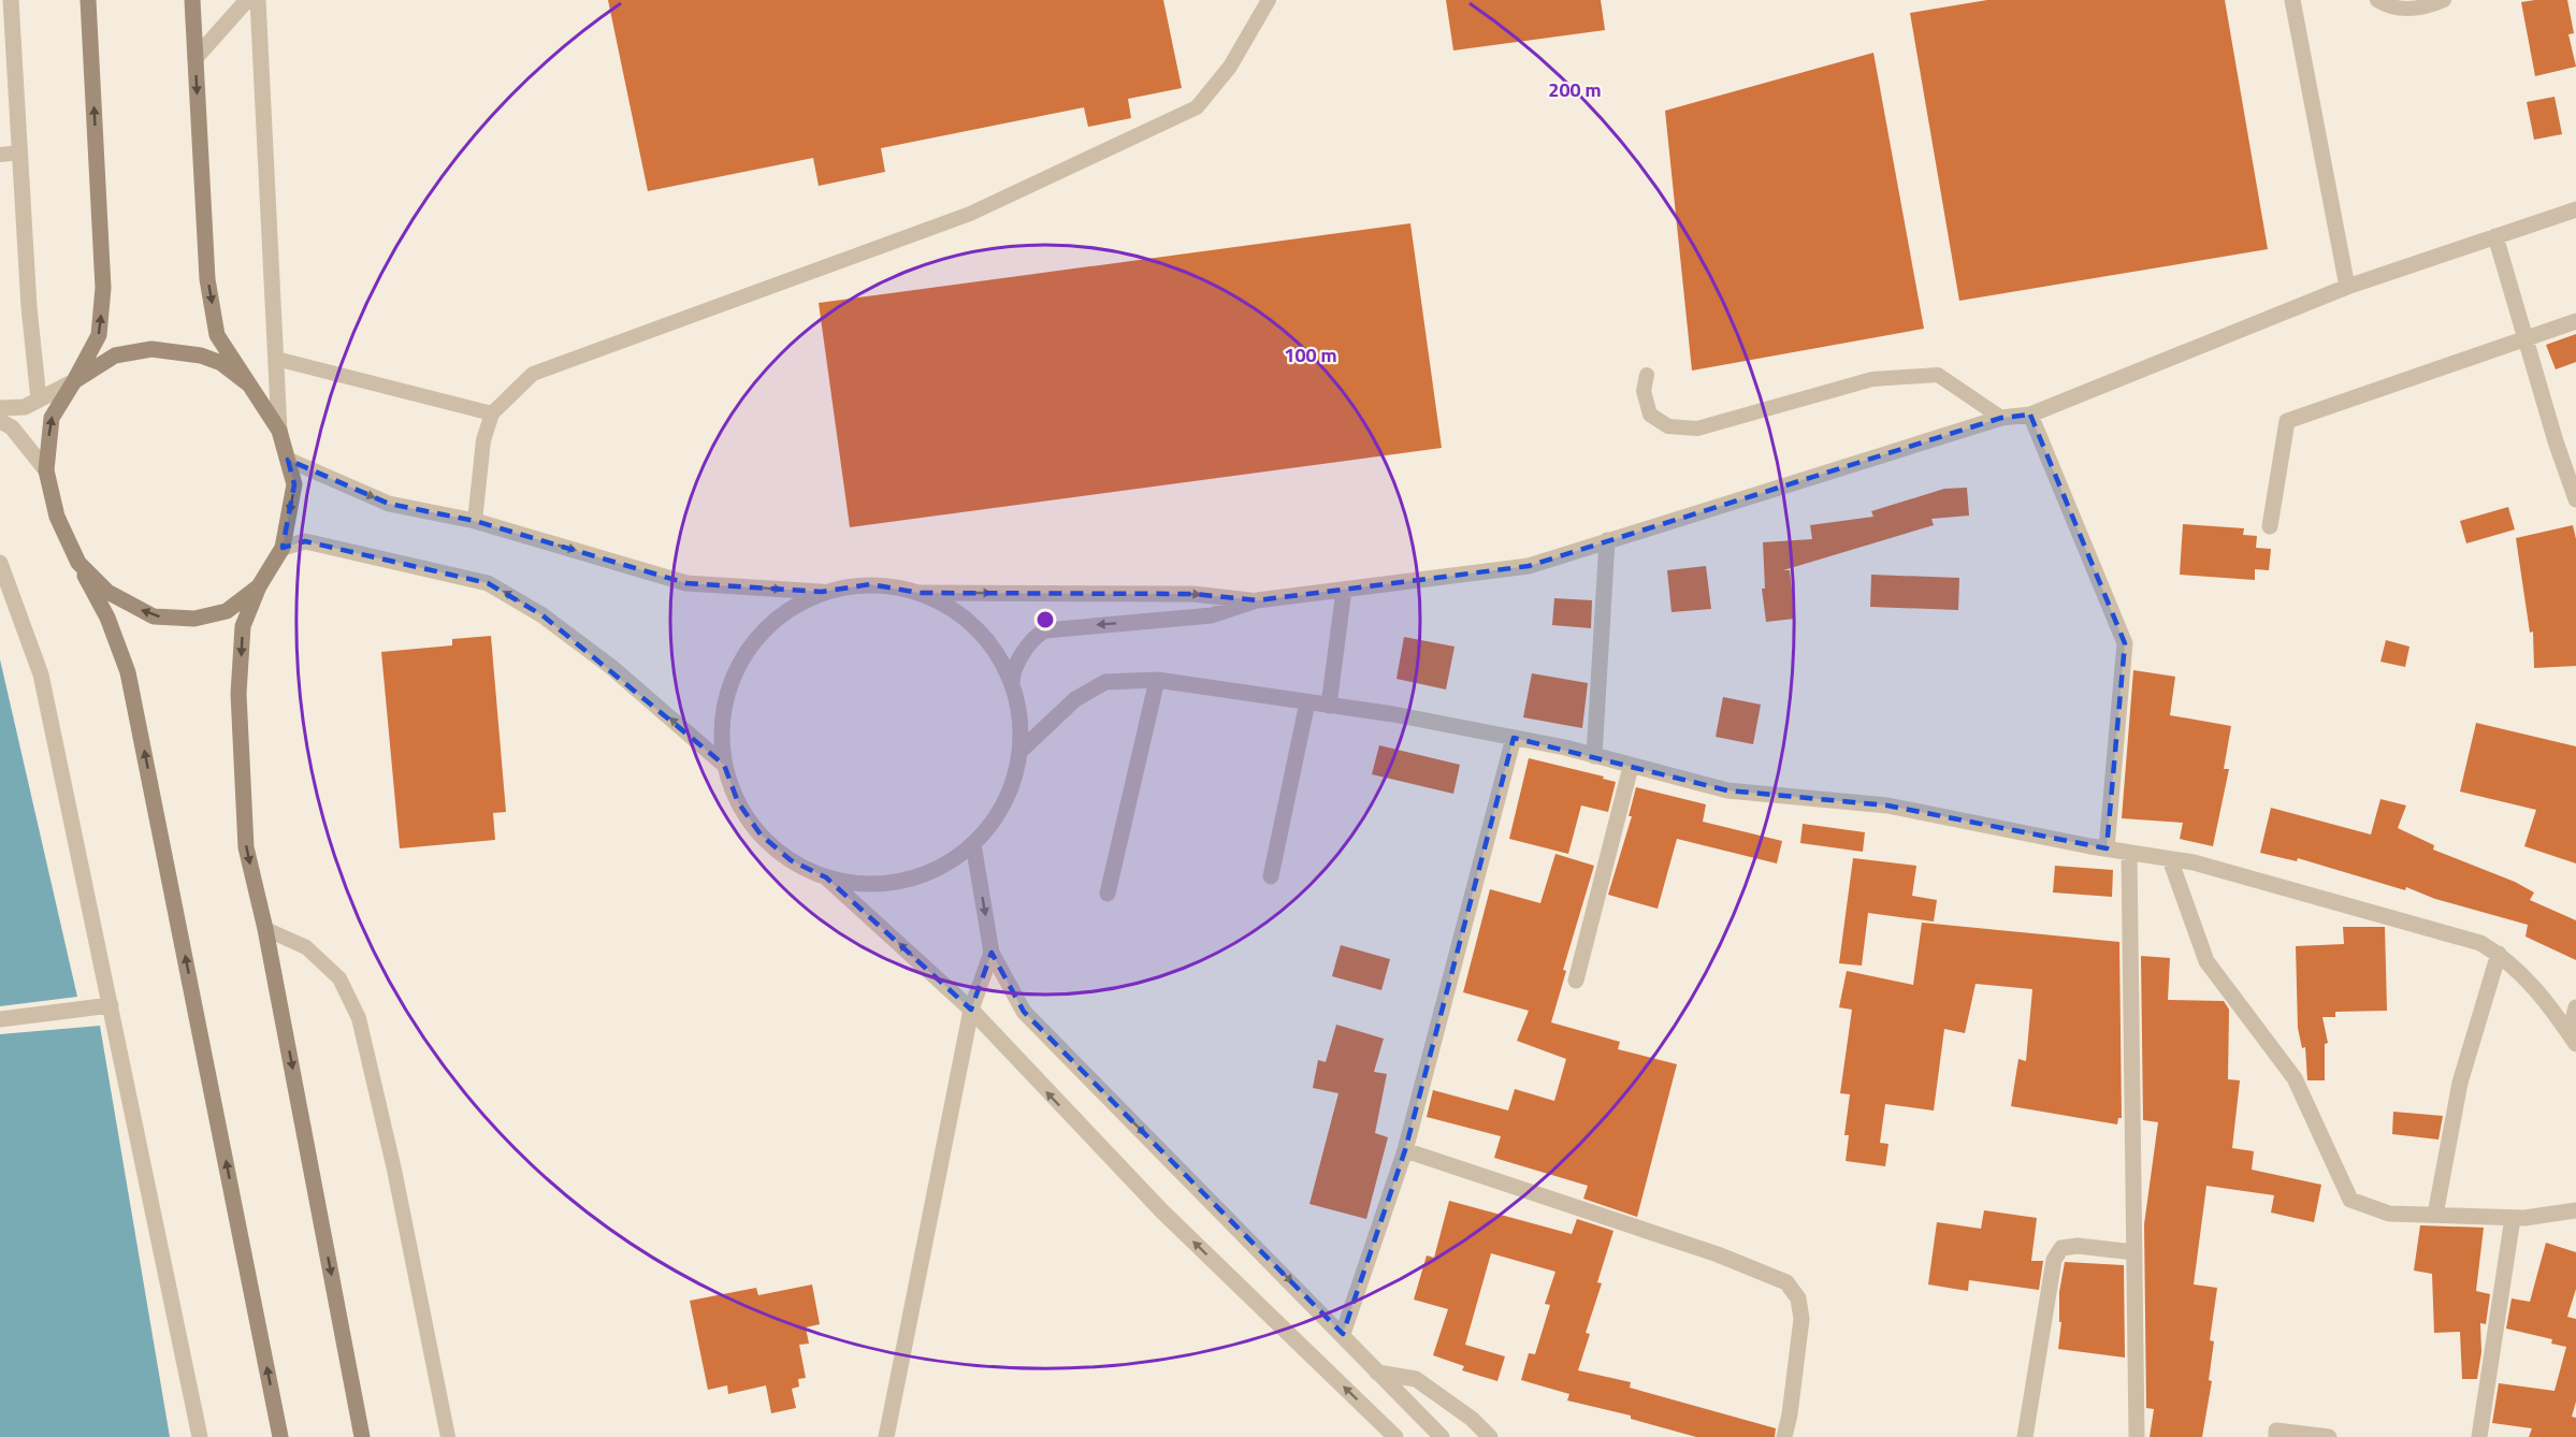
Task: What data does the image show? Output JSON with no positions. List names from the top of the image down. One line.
{"rings":["200 m","100 m"]}
